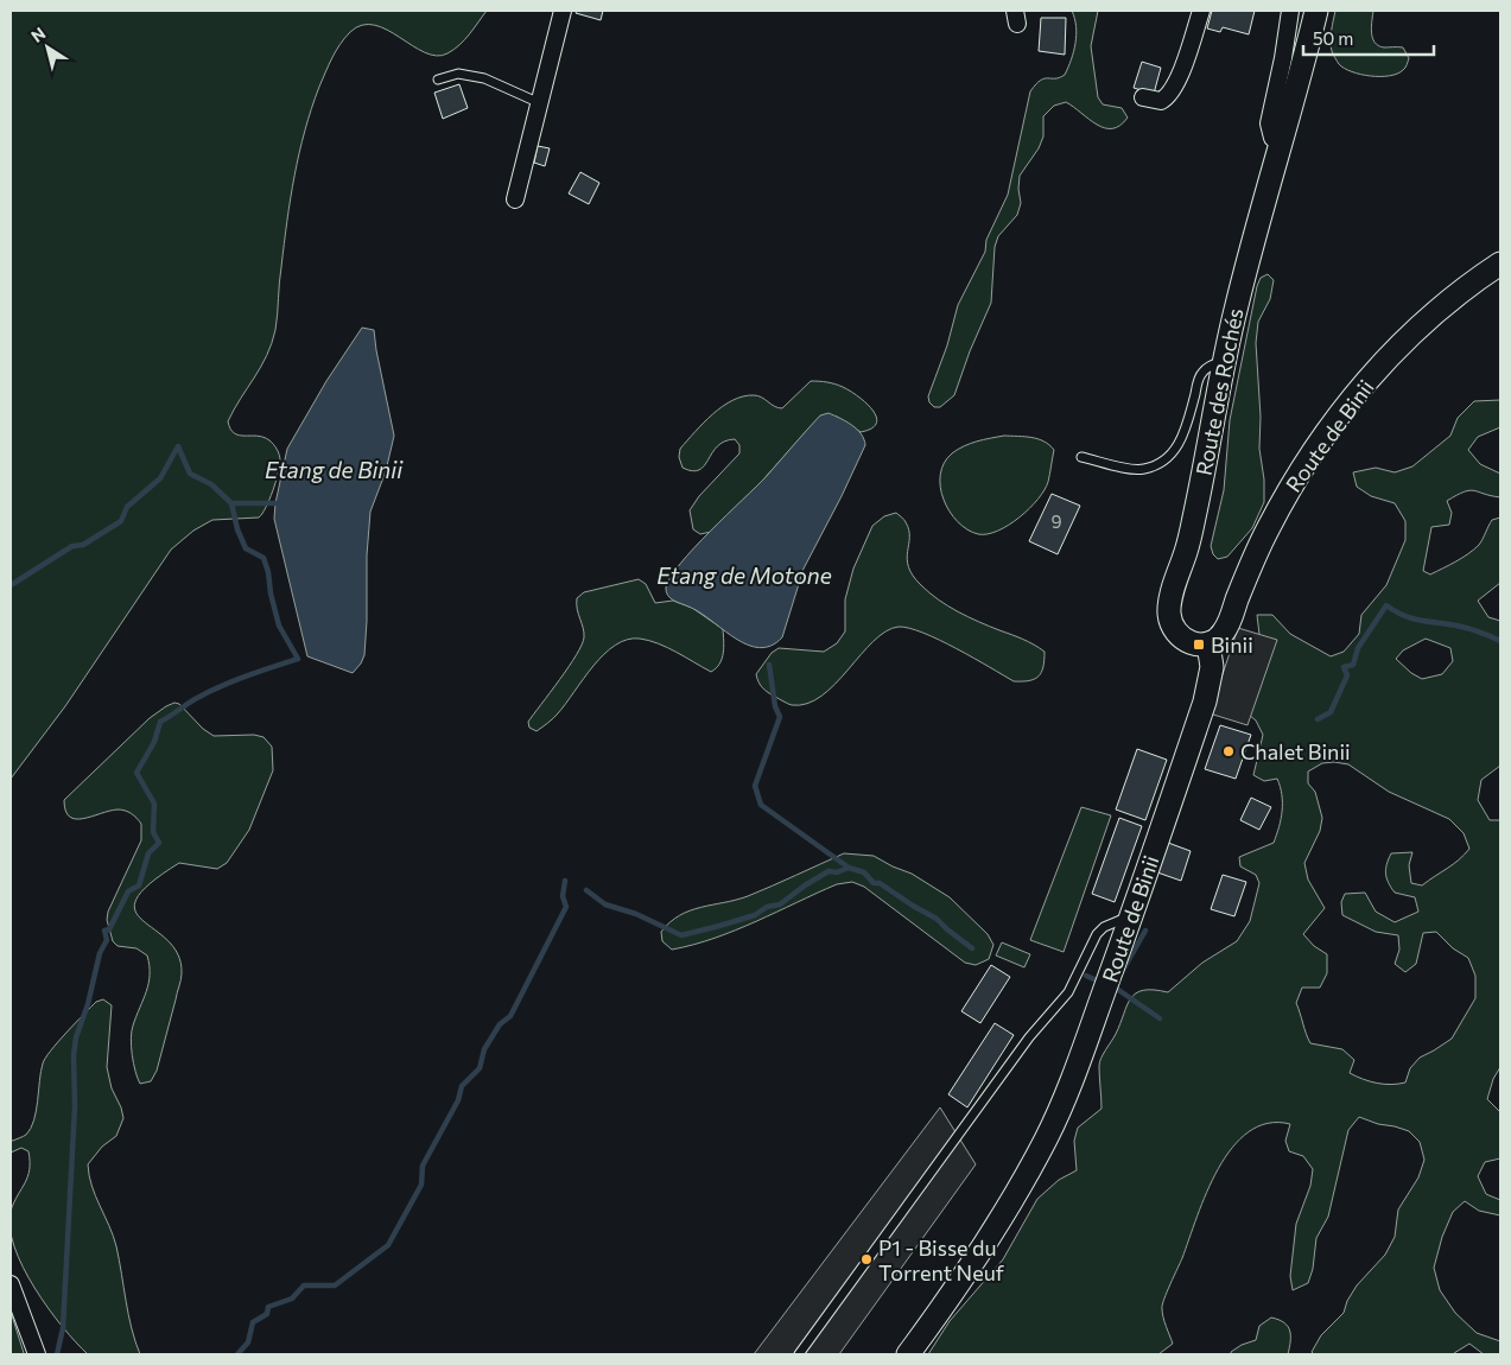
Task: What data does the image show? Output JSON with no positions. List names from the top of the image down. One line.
{"streets":{"street":["Route des Rochés","Route de Binii"]},"crossings":[["Route des Rochés","Route de Binii"]],"water":["Etang de Binii","Etang de Motone"],"places":{"transit":["Binii"],"other":["Chalet Binii","P1 - Bisse du Torrent Neuf"]},"house_numbers":["9"],"scale_bar":"50 m","north":"top left"}
